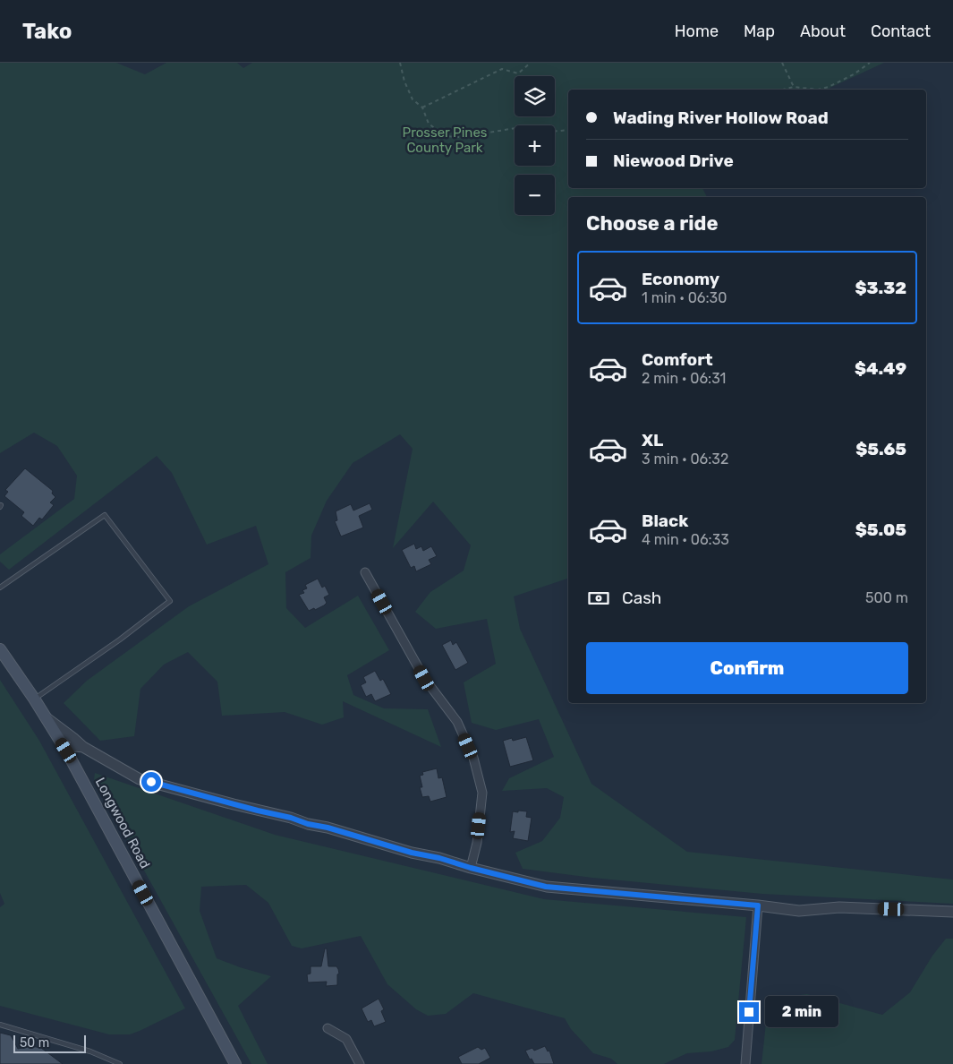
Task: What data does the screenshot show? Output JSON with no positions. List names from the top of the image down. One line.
{"streets":{"main road":["Longwood Road"]},"parks":["Prosser Pines County Park"],"scale_bar":"50 m","page":{"header":"Tako","nav":["Home","Map","About","Contact"],"map_buttons":["+","−"],"banner":["Wading River Hollow Road","Niewood Drive"],"heading":"Choose a ride","list":[{"name":"Economy","note":"1 min · 06:30","value":"$3.32"},{"name":"Comfort","note":"2 min · 06:31","value":"$4.49"},{"name":"XL","note":"3 min · 06:32","value":"$5.65"},{"name":"Black","note":"4 min · 06:33","value":"$5.05"}],"pay":["Cash","500 m"],"buttons":"Confirm","bubble":"2 min","scale":"50 m"}}
